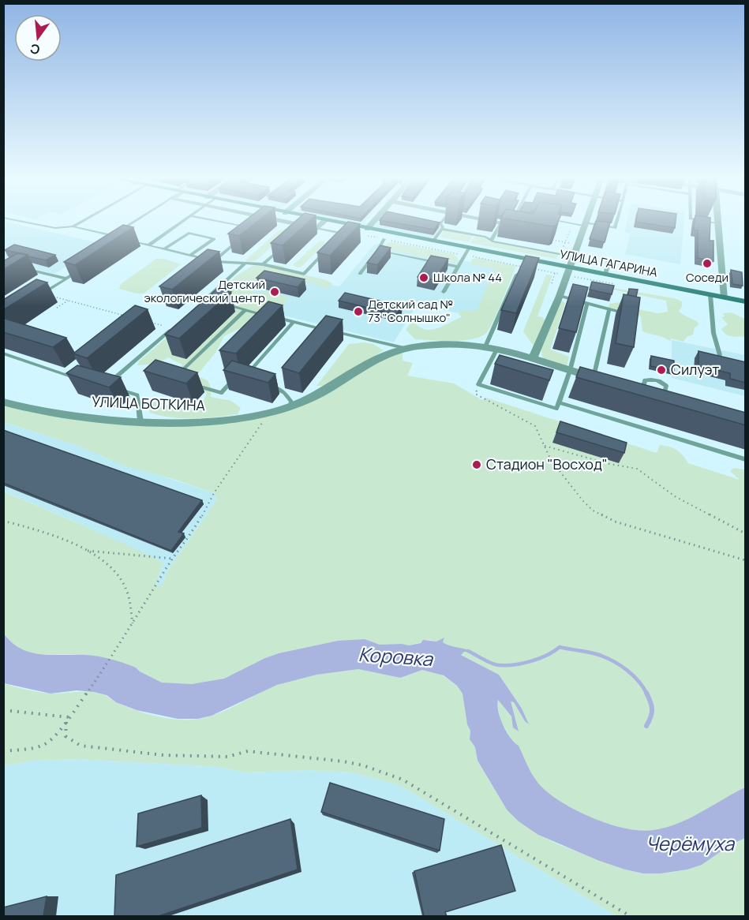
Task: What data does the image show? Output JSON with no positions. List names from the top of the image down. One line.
{"streets":{"main road":["УЛИЦА ГАГАРИНА"],"street":["УЛИЦА БОТКИНА"]},"water":["Коровка","Черёмуха"],"places":["Соседи","Школа № 44","Детский экологический центр","Детский сад № 73 \"Солнышко\"","Силуэт","Стадион \"Восход\""],"north":"bottom"}
